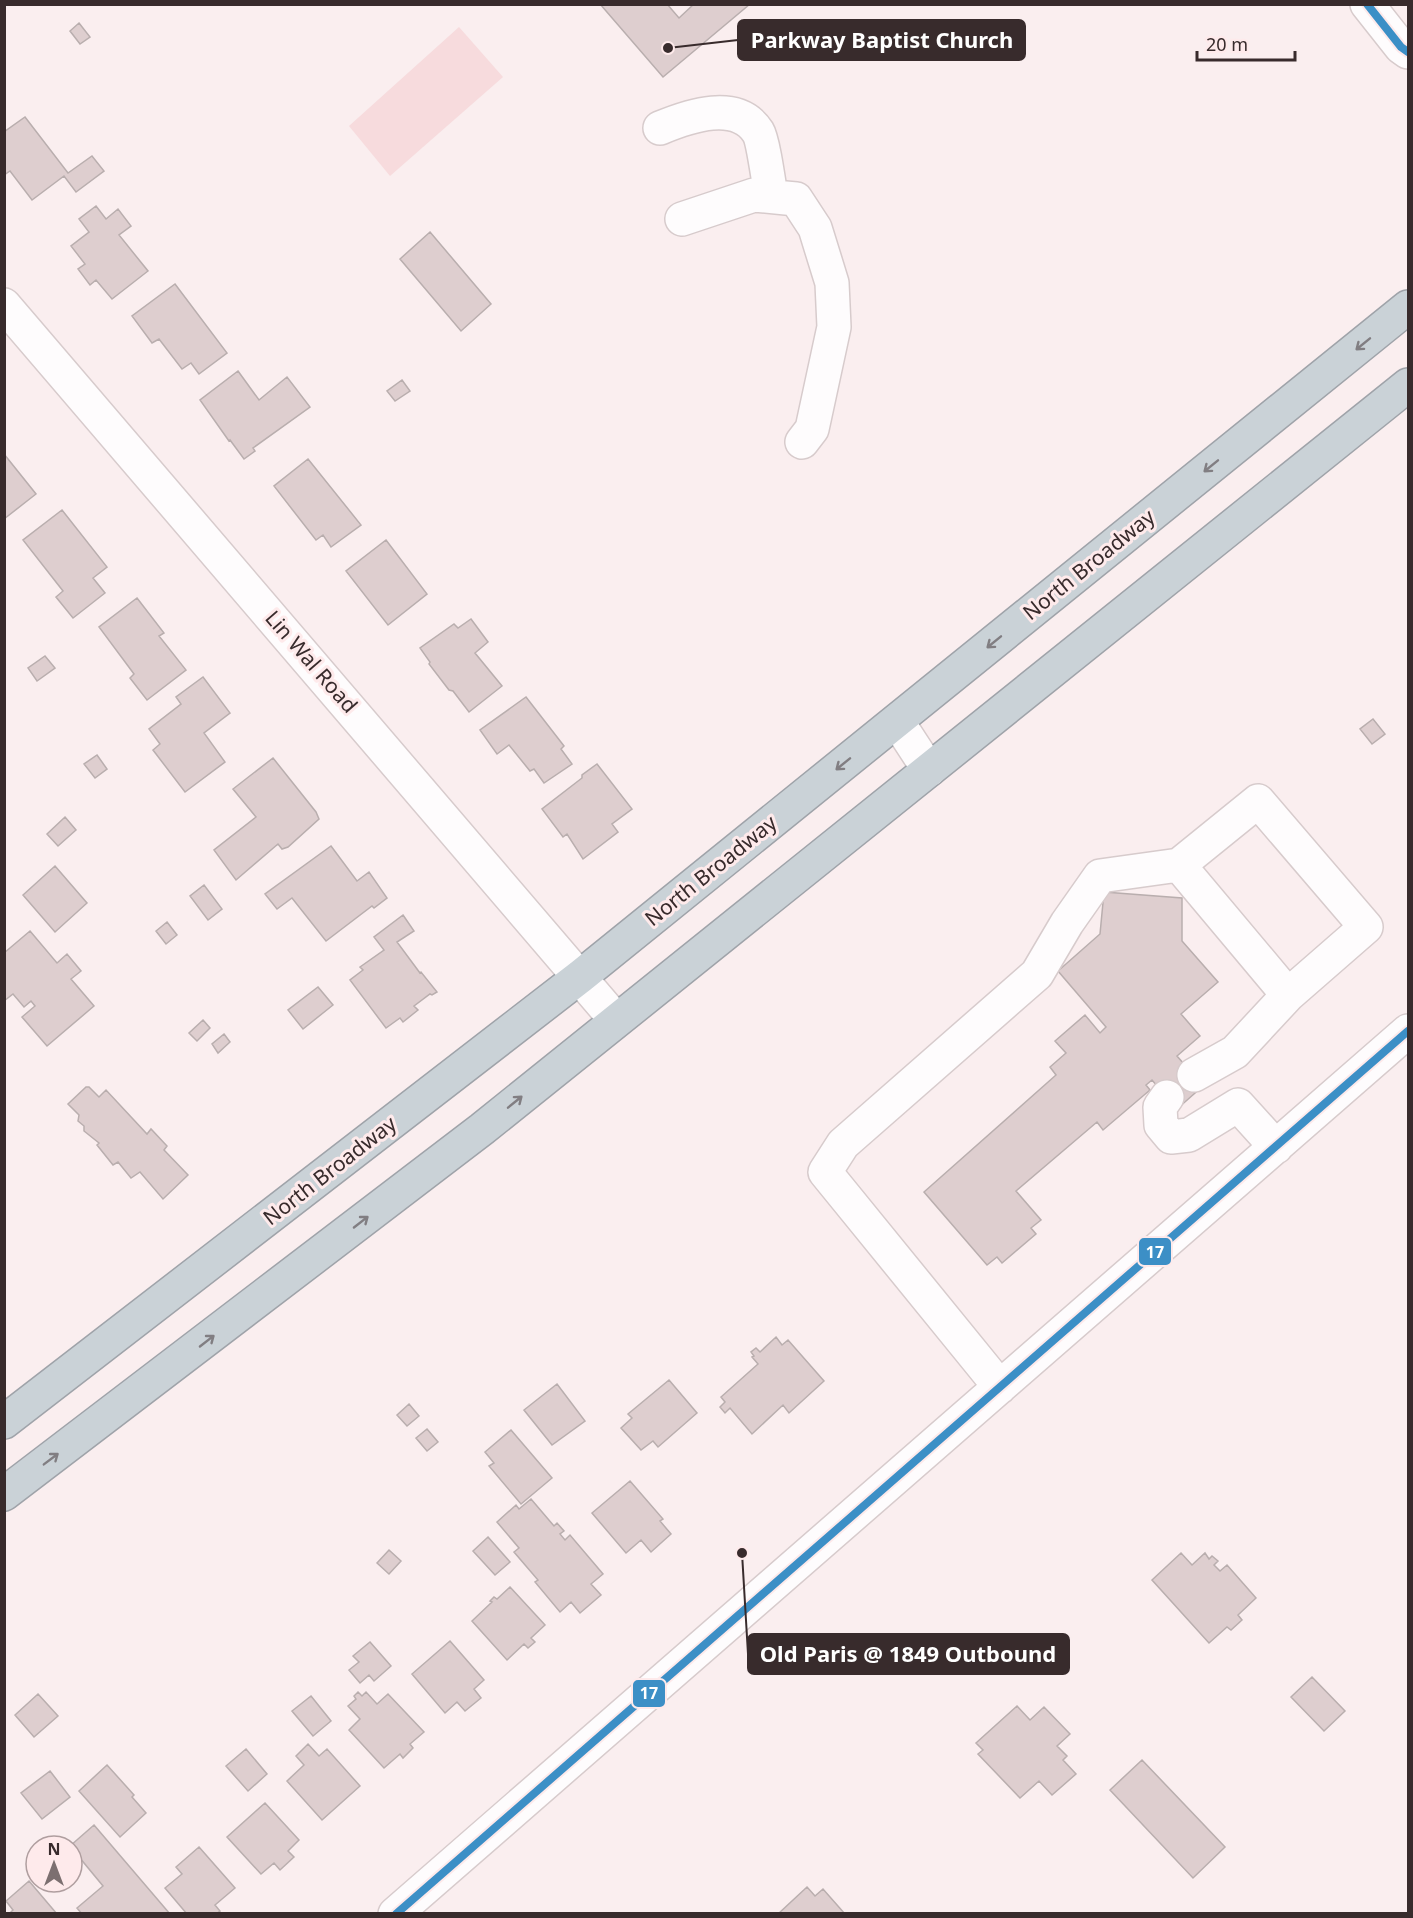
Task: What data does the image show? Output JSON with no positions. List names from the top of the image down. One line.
{"streets":{"highway":["North Broadway"],"street":["Lin Wal Road"]},"crossings":[["North Broadway","Lin Wal Road"]],"places":["Parkway Baptist Church","Old Paris @ 1849 Outbound"],"lines":["transit line 17"],"scale_bar":"20 m","north":"top"}
